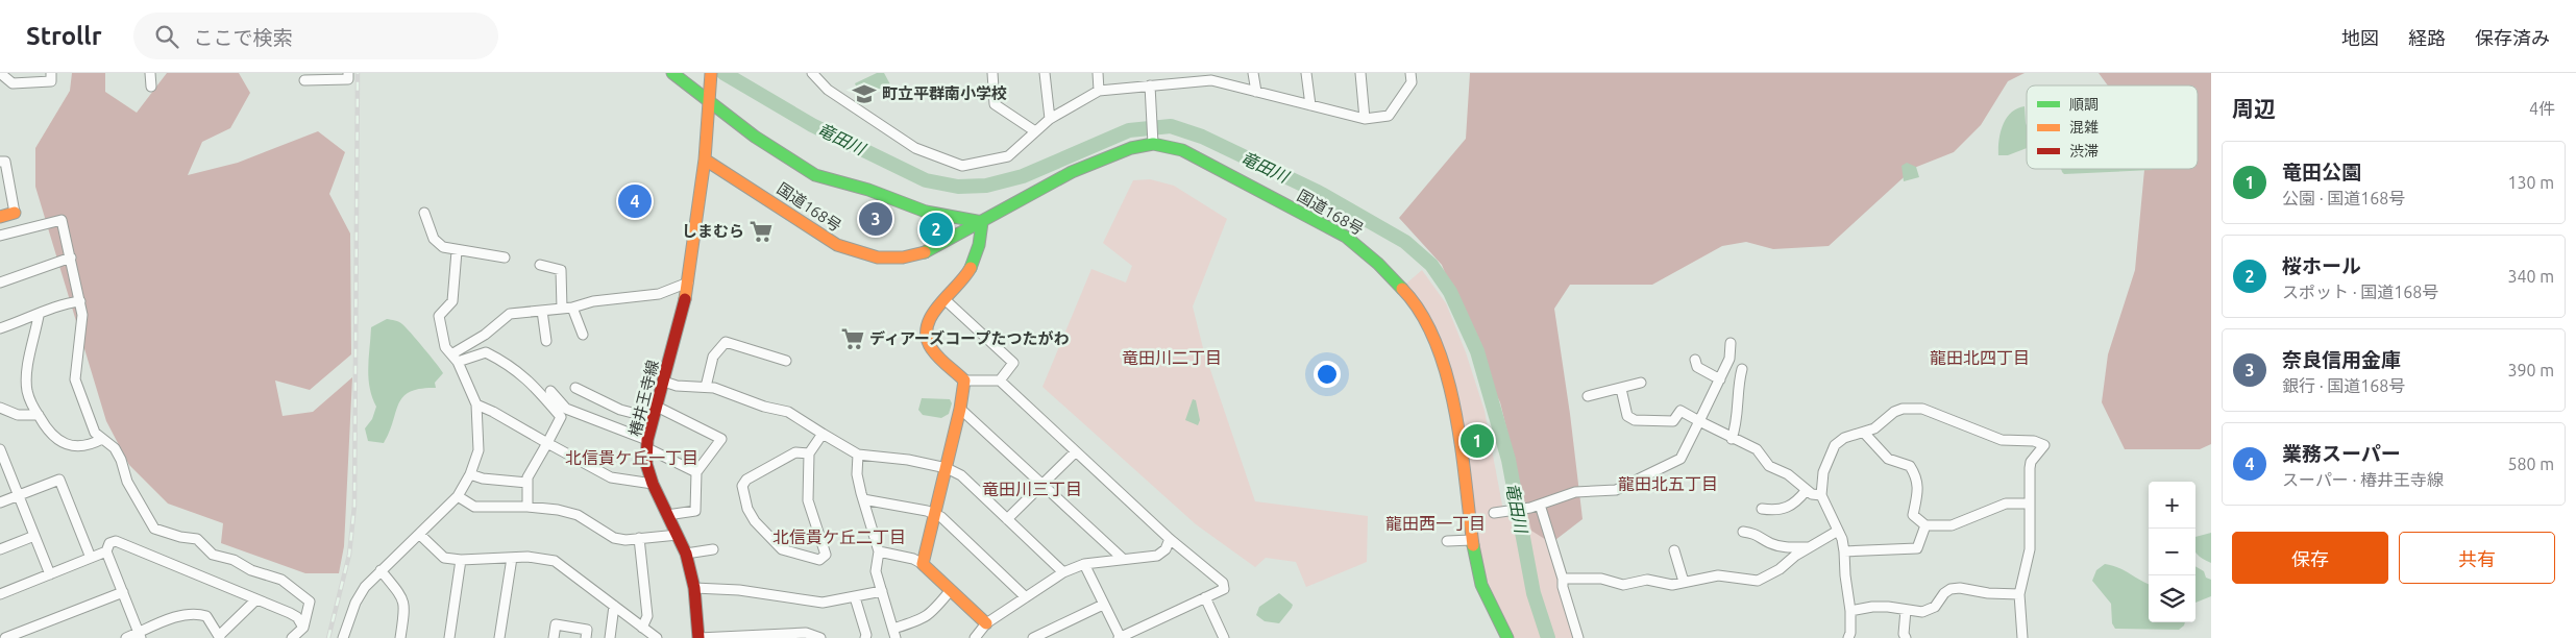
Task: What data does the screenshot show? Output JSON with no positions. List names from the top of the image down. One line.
{"streets":{"main road":["国道168号","椿井王寺線"]},"crossings":[["国道168号","椿井王寺線"]],"districts":["竜田川二丁目","龍田北四丁目","北信貴ケ丘一丁目","龍田北五丁目","竜田川三丁目","龍田西一丁目","北信貴ケ丘二丁目"],"water":["竜田川"],"places":{"school or university":["町立平群南小学校"],"supermarket":["しまむら","ディアーズコープたつたがわ"]},"legend":["順調","混雑","渋滞"],"page":{"header":"Strollr","search":"ここで検索","nav":["地図","経路","保存済み"],"heading":["周辺","4件"],"list":[{"mark":"1","name":"竜田公園","note":"公園 · 国道168号","value":"130 m"},{"mark":"2","name":"桜ホール","note":"スポット · 国道168号","value":"340 m"},{"mark":"3","name":"奈良信用金庫","note":"銀行 · 国道168号","value":"390 m"},{"mark":"4","name":"業務スーパー","note":"スーパー · 椿井王寺線","value":"580 m"}],"pins":["4","3","2","1"],"map_buttons":["+","−"],"buttons":["保存","共有"]}}
